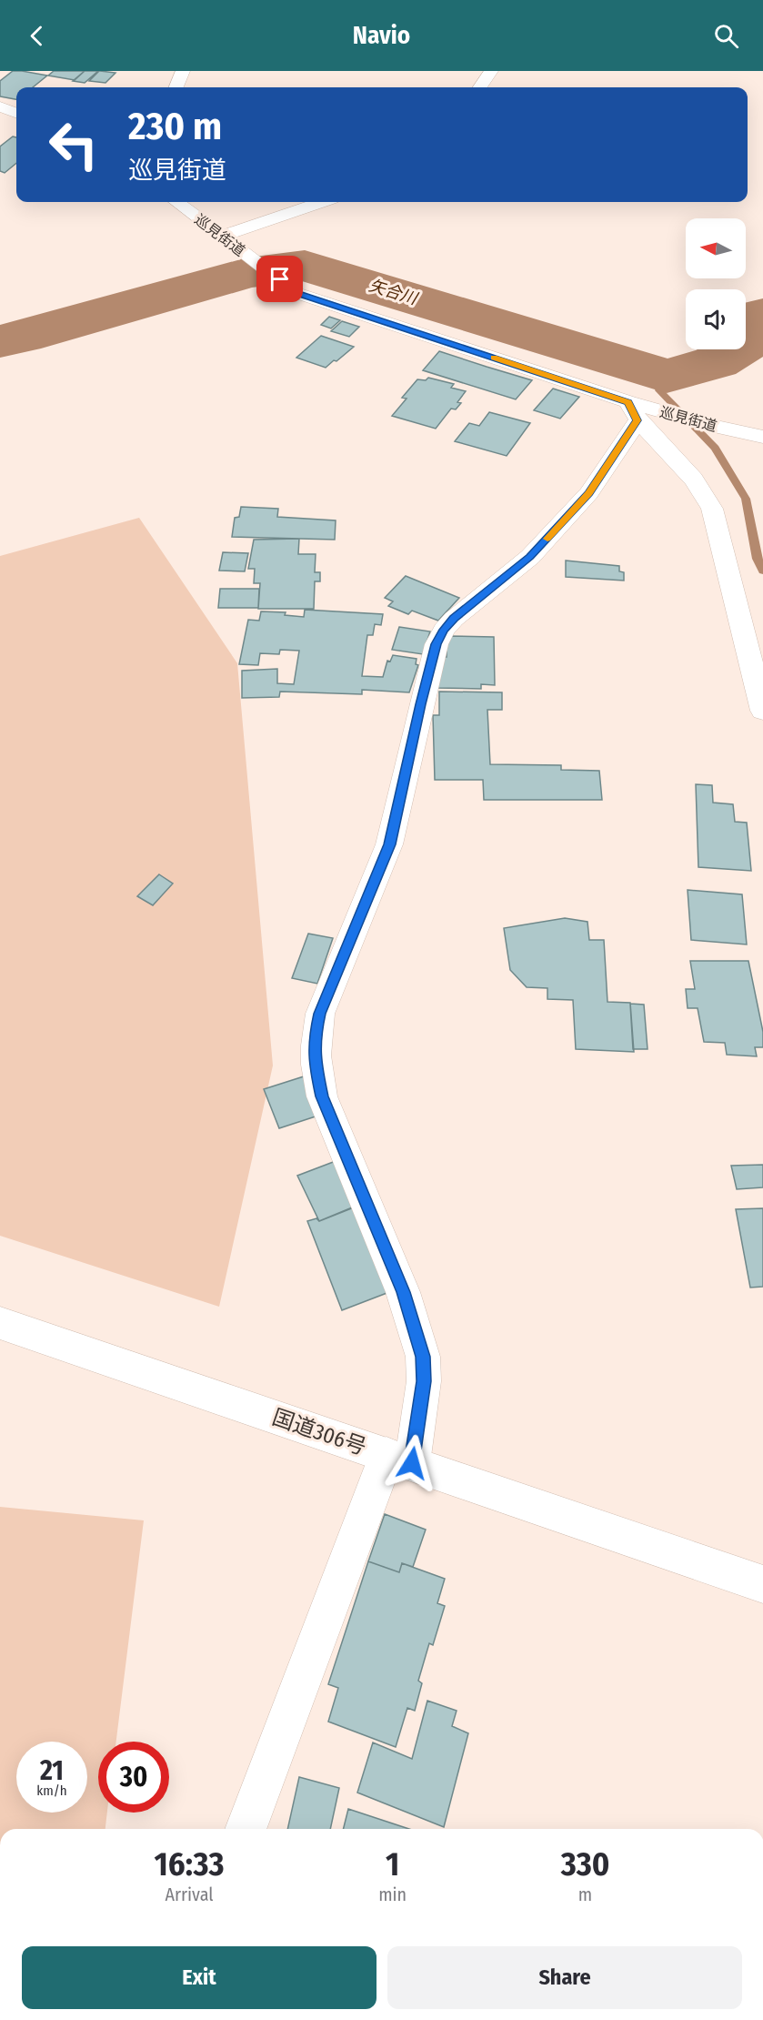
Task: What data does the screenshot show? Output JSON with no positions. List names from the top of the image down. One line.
{"streets":{"main road":["巡見街道","国道306号"]},"water":["矢合川"],"north":"left","page":{"header":"Navio","turn":["230 m","巡見街道"],"speed":"21 km/h","limit":"30","eta":["16:33","Arrival","1","min","330","m"],"buttons":["Exit","Share"]}}
